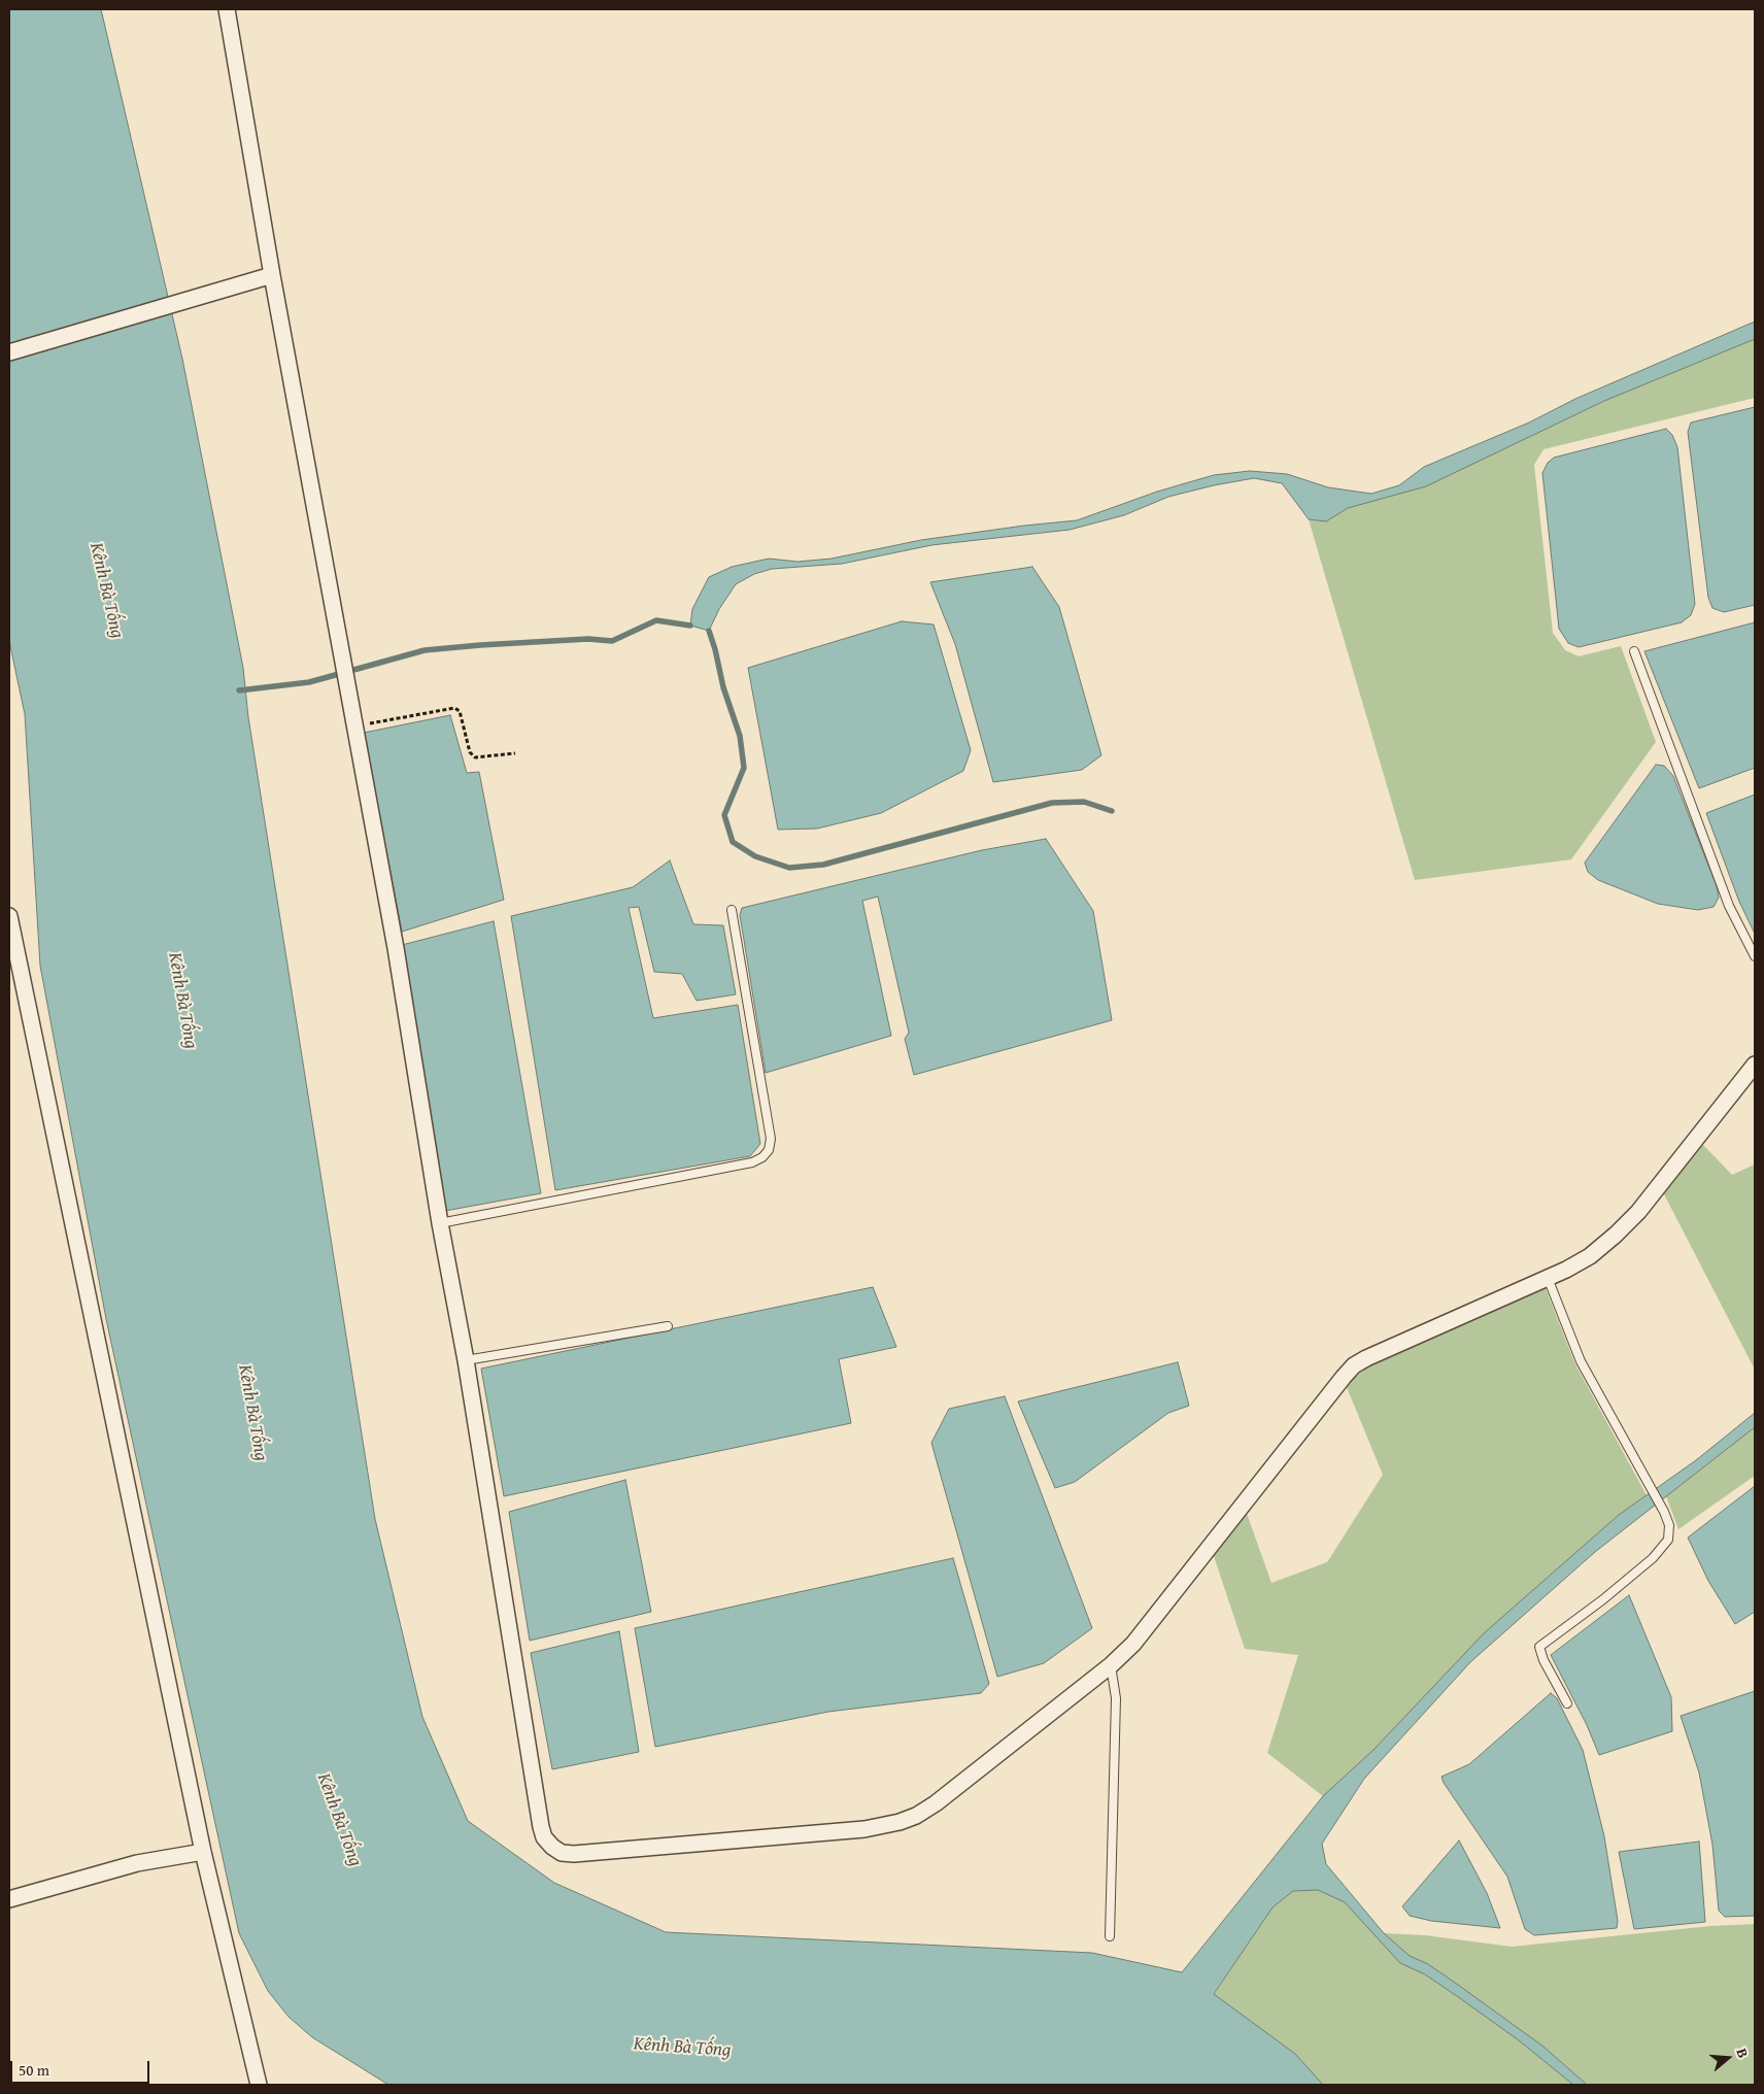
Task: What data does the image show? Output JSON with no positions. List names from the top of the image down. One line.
{"water":["Kênh Bà Tống"],"scale_bar":"50 m","north":"right"}
